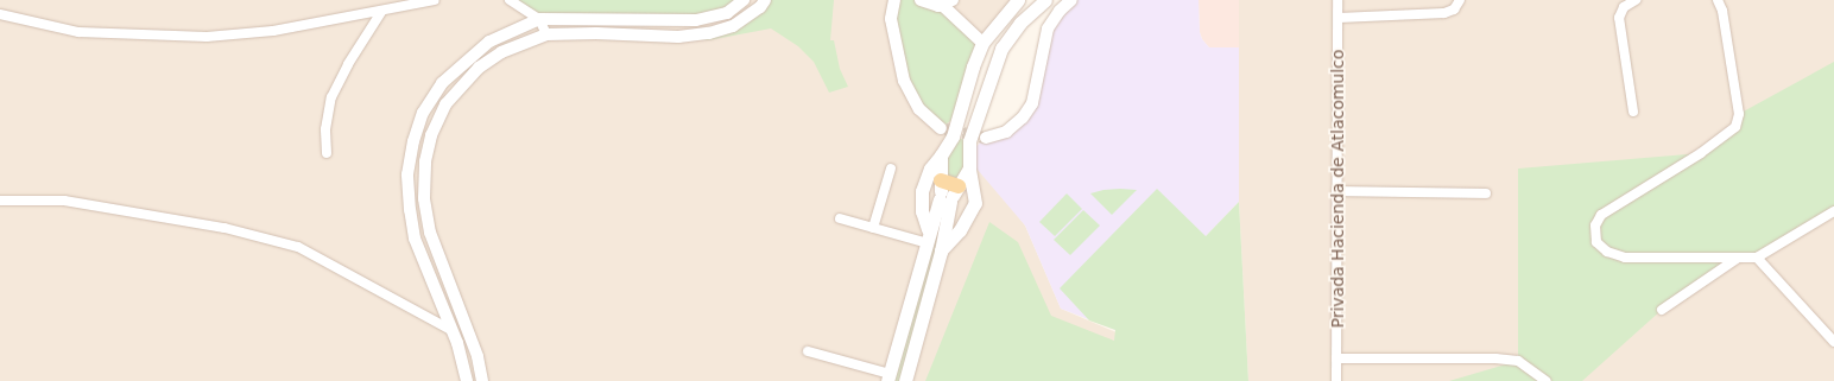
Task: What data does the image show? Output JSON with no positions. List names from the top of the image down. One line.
{"streets":{"street":["Privada Hacienda de Atlacomulco"]}}
